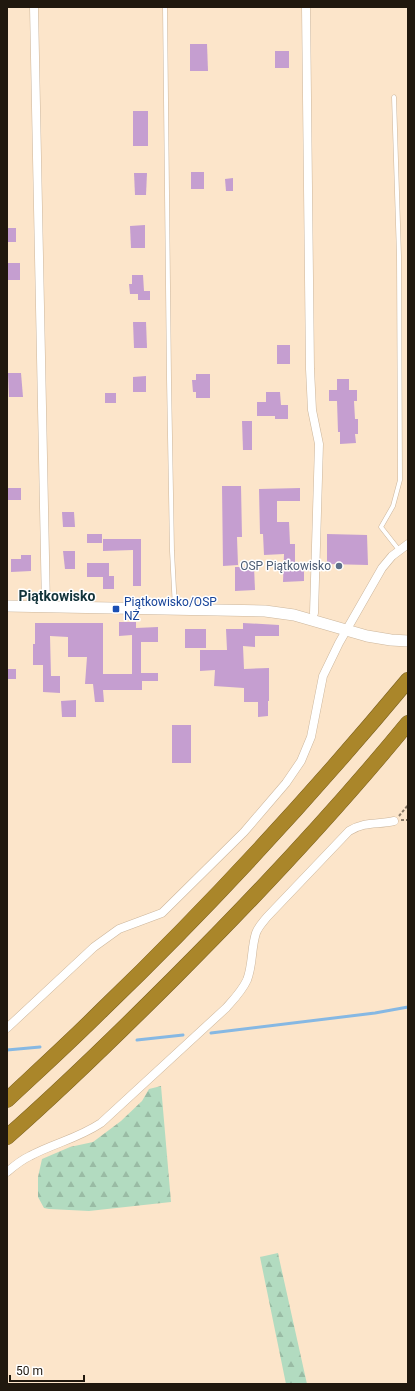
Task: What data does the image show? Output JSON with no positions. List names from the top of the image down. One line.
{"districts":["Piątkowisko"],"places":{"other":["OSP Piątkowisko"],"transit":["Piątkowisko/OSP NŻ"]},"scale_bar":"50 m"}
